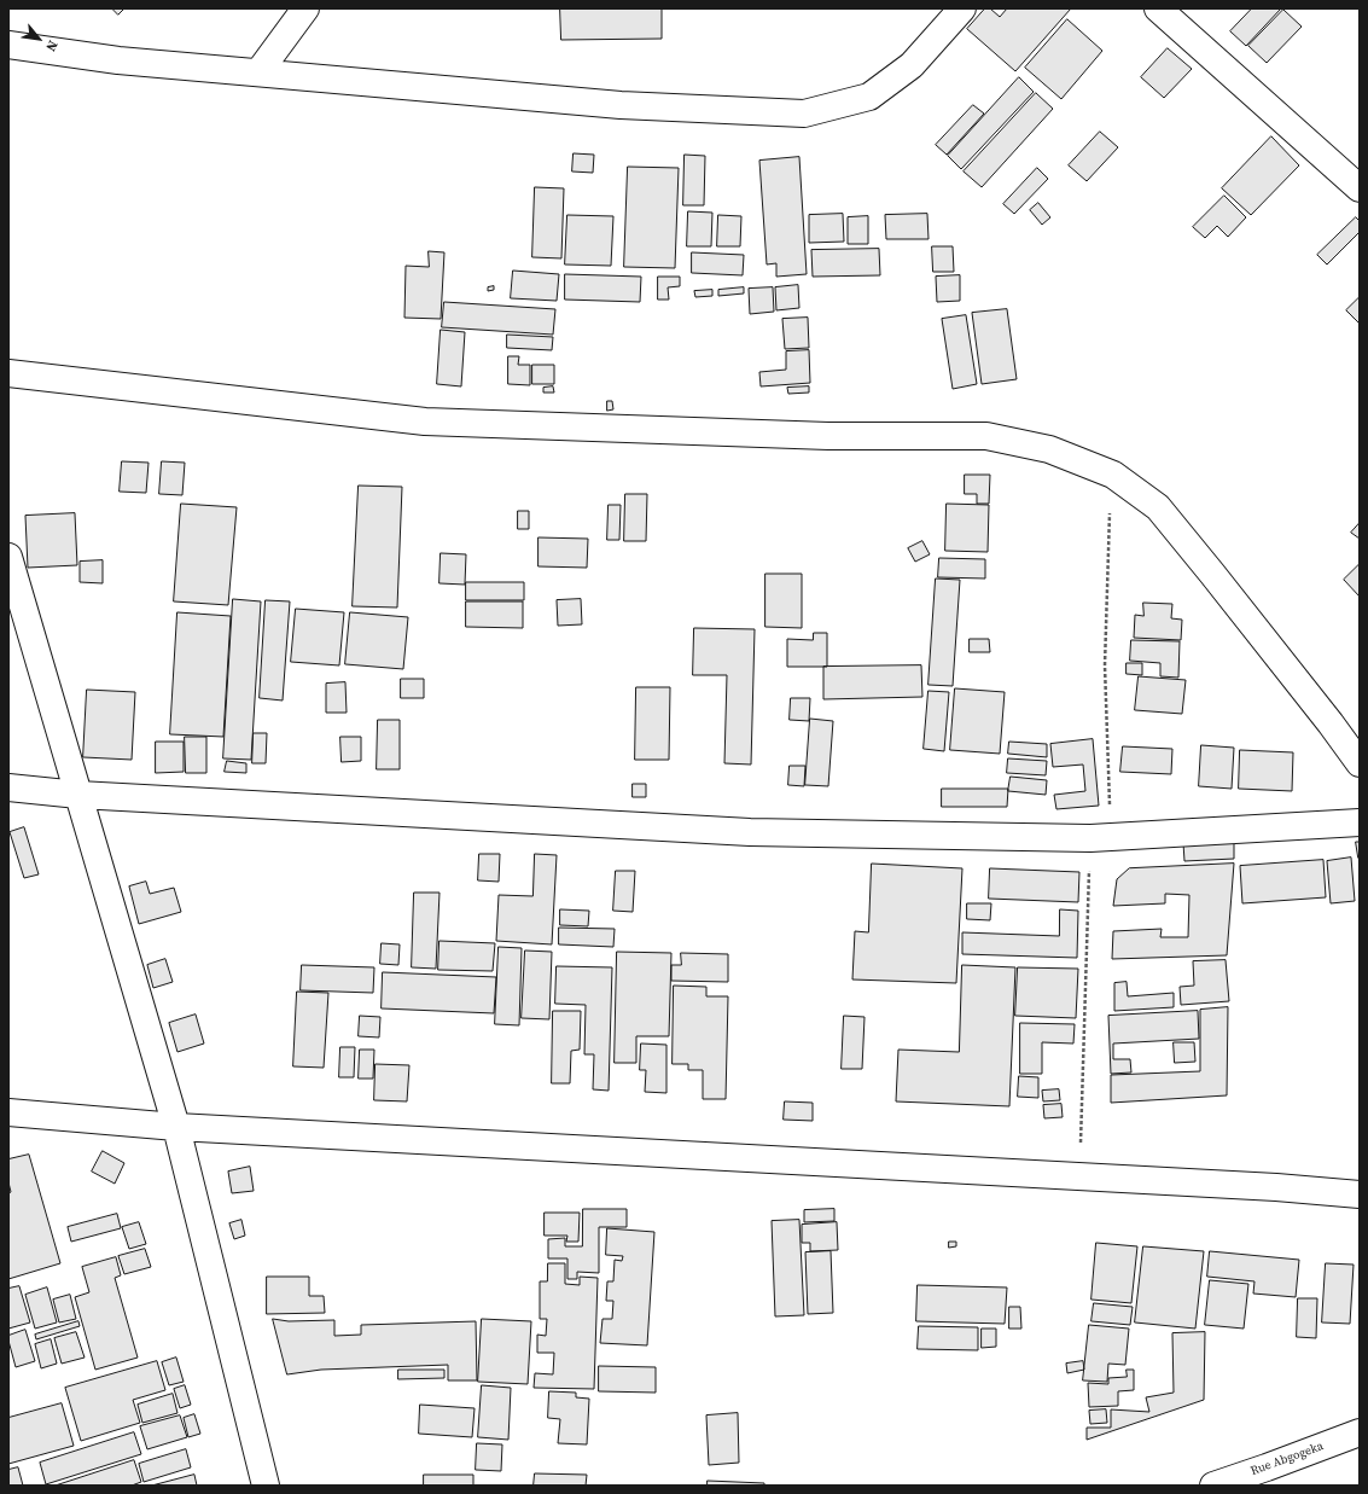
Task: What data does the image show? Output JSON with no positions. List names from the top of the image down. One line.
{"streets":{"street":["Rue Abgogeka"]},"north":"bottom right"}
